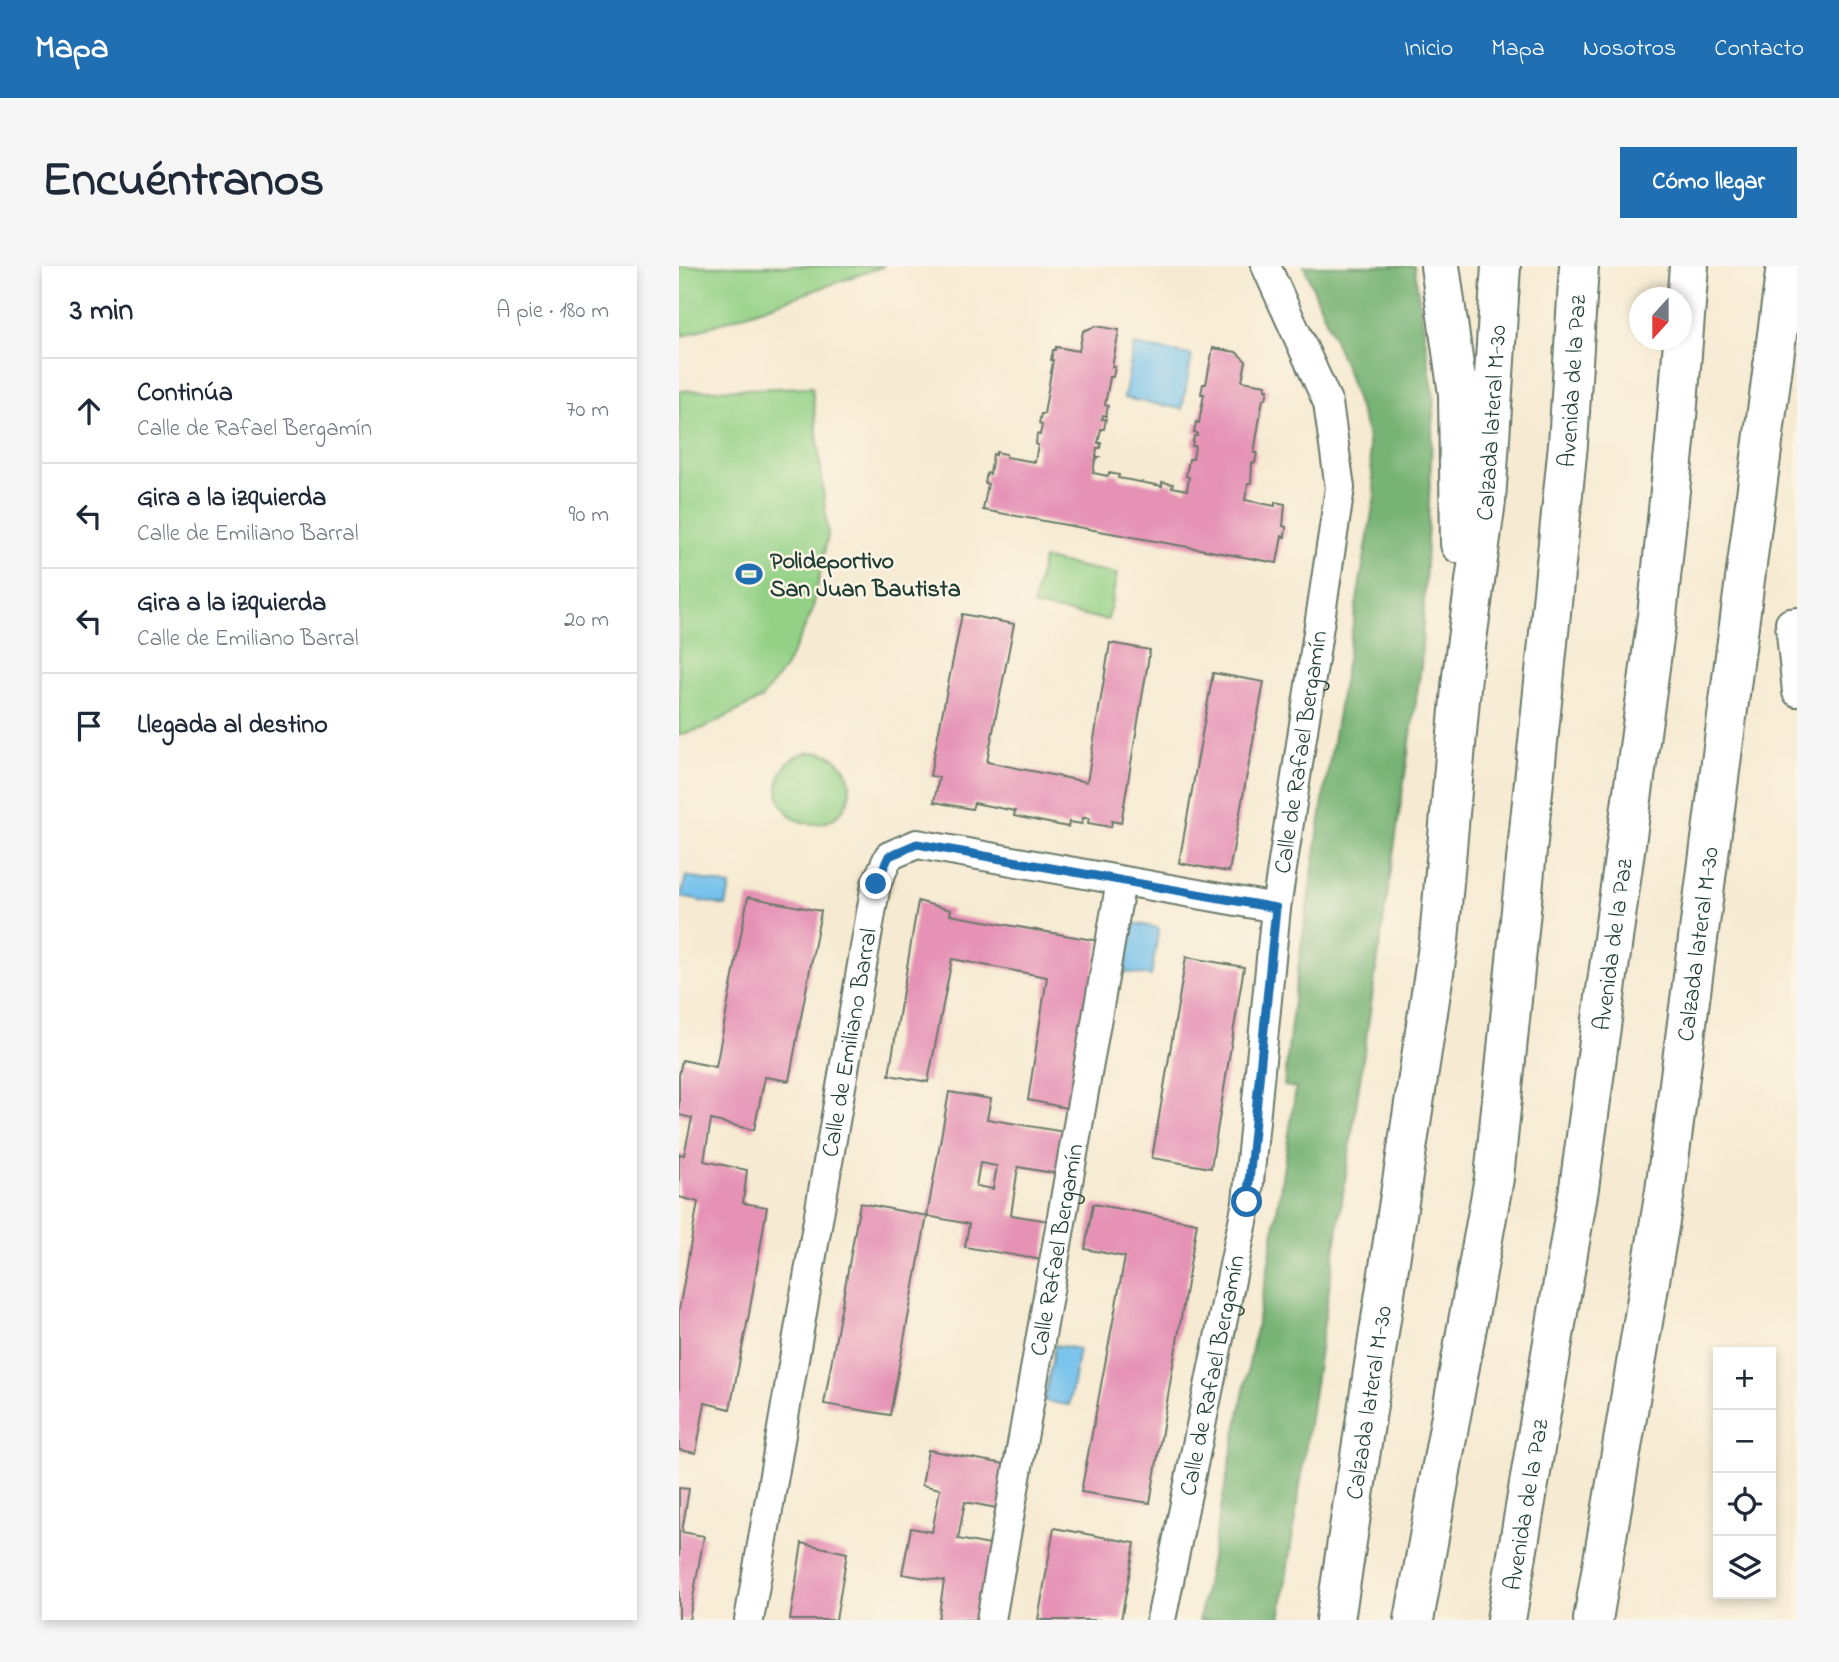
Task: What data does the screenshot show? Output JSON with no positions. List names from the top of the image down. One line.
{"streets":{"highway":["Avenida de la Paz","Calzada lateral M-30"],"street":["Calle de Rafael Bergamín","Calle de Emiliano Barral","Calle Rafael Bergamín"]},"crossings":[["Calle de Rafael Bergamín","Calle de Emiliano Barral"],["Calle de Emiliano Barral","Calle Rafael Bergamín"]],"places":{"sports":["Polideportivo San Juan Bautista"]},"north":"bottom","page":{"header":"Mapa","nav":["Inicio","Mapa","Nosotros","Contacto"],"title":"Encuéntranos","buttons":"Cómo llegar","heading":["3 min","A pie · 180 m"],"list":[["Continúa","Calle de Rafael Bergamín","70 m"],["Gira a la izquierda","Calle de Emiliano Barral","90 m"],["Gira a la izquierda","Calle de Emiliano Barral","20 m"],"Llegada al destino"],"map_buttons":["+","−"]}}
